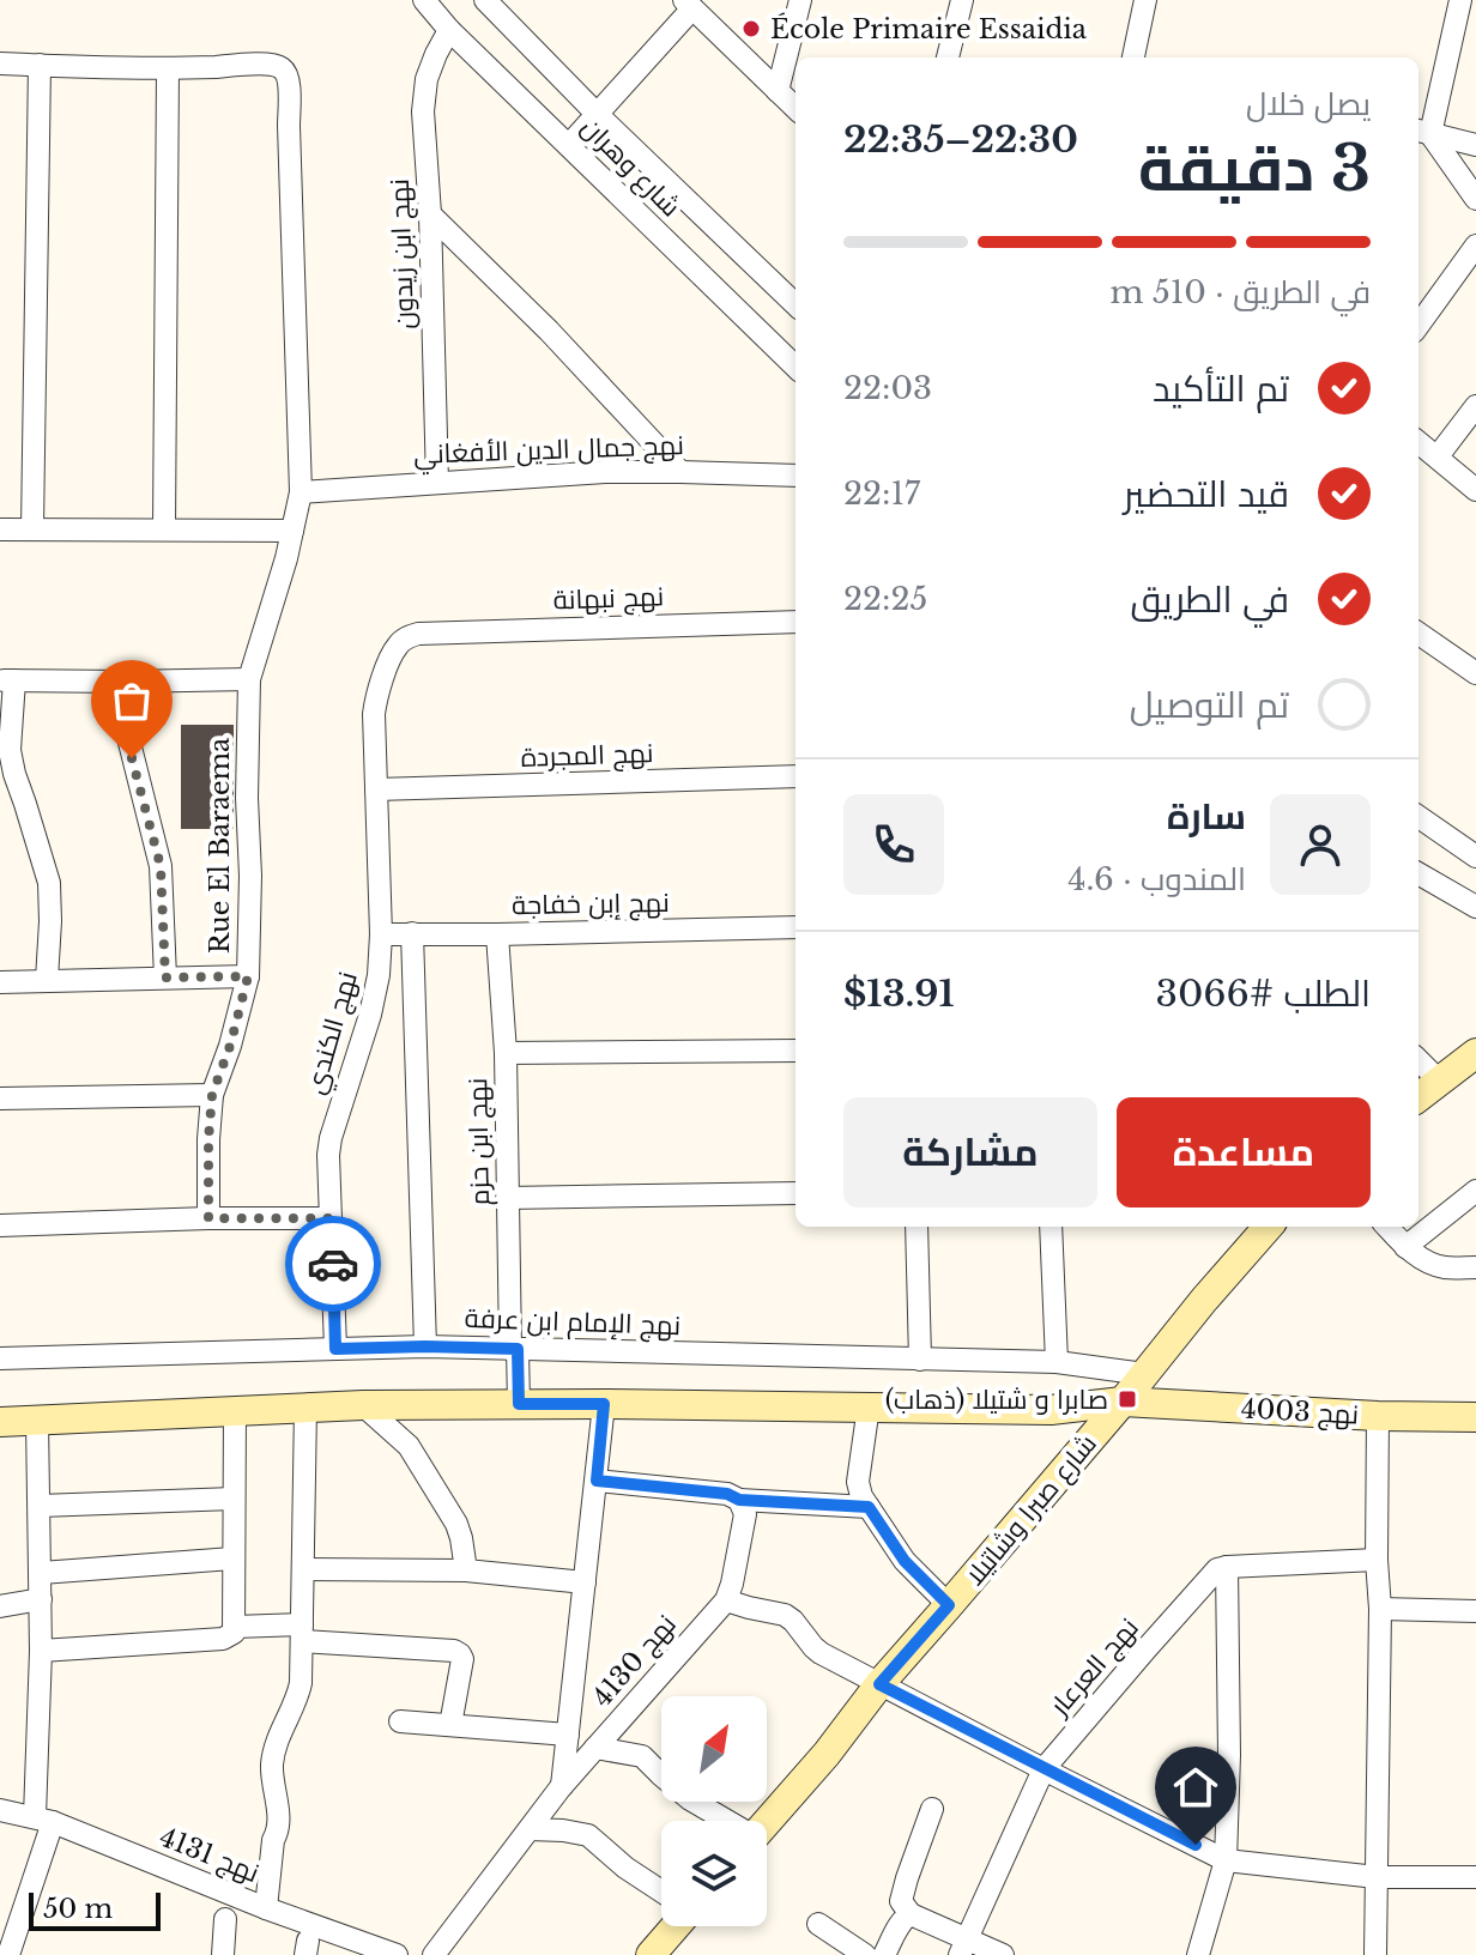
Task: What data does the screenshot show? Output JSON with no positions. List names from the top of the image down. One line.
{"streets":{"street":["شارع وهران","نهج ابن زيدون","نهج جمال الدين الأفغاني","نهج نبهانة","نهج المجردة","Rue El Baraema","نهج إبن خفاجة","نهج الكندي","نهج ابن حزم","نهج الإمام ابن عرفة","نهج 4003","شارع صبرا وشاتيلا","نهج 4130","نهج العرعار","نهج 4131"]},"crossings":[["شارع وهران","نهج ابن زيدون"],["نهج ابن زيدون","نهج جمال الدين الأفغاني"],["نهج جمال الدين الأفغاني","Rue El Baraema"],["نهج نبهانة","نهج الكندي"],["نهج المجردة","نهج الكندي"],["نهج إبن خفاجة","نهج الكندي"],["نهج إبن خفاجة","نهج ابن حزم"],["نهج الكندي","نهج الإمام ابن عرفة"],["نهج ابن حزم","نهج الإمام ابن عرفة"],["نهج ابن حزم","نهج 4003"],["نهج الإمام ابن عرفة","شارع صبرا وشاتيلا"],["نهج 4003","شارع صبرا وشاتيلا"]],"places":{"other":["École Primaire Essaidia"],"transit":["صابرا و شتيلا (ذهاب)"]},"scale_bar":"50 m","north":"top right","page":{"heading":["3 دقيقة","يصل خلال","22:30–22:35"],"panel":["سارة","المندوب · 4.6","الطلب #3066","$13.91"],"bar":"في الطريق · 510 m","list":[["تم التأكيد","22:03"],["قيد التحضير","22:17"],["في الطريق","22:25"],"تم التوصيل"],"buttons":["مساعدة","مشاركة"],"scale":"50 m"}}
